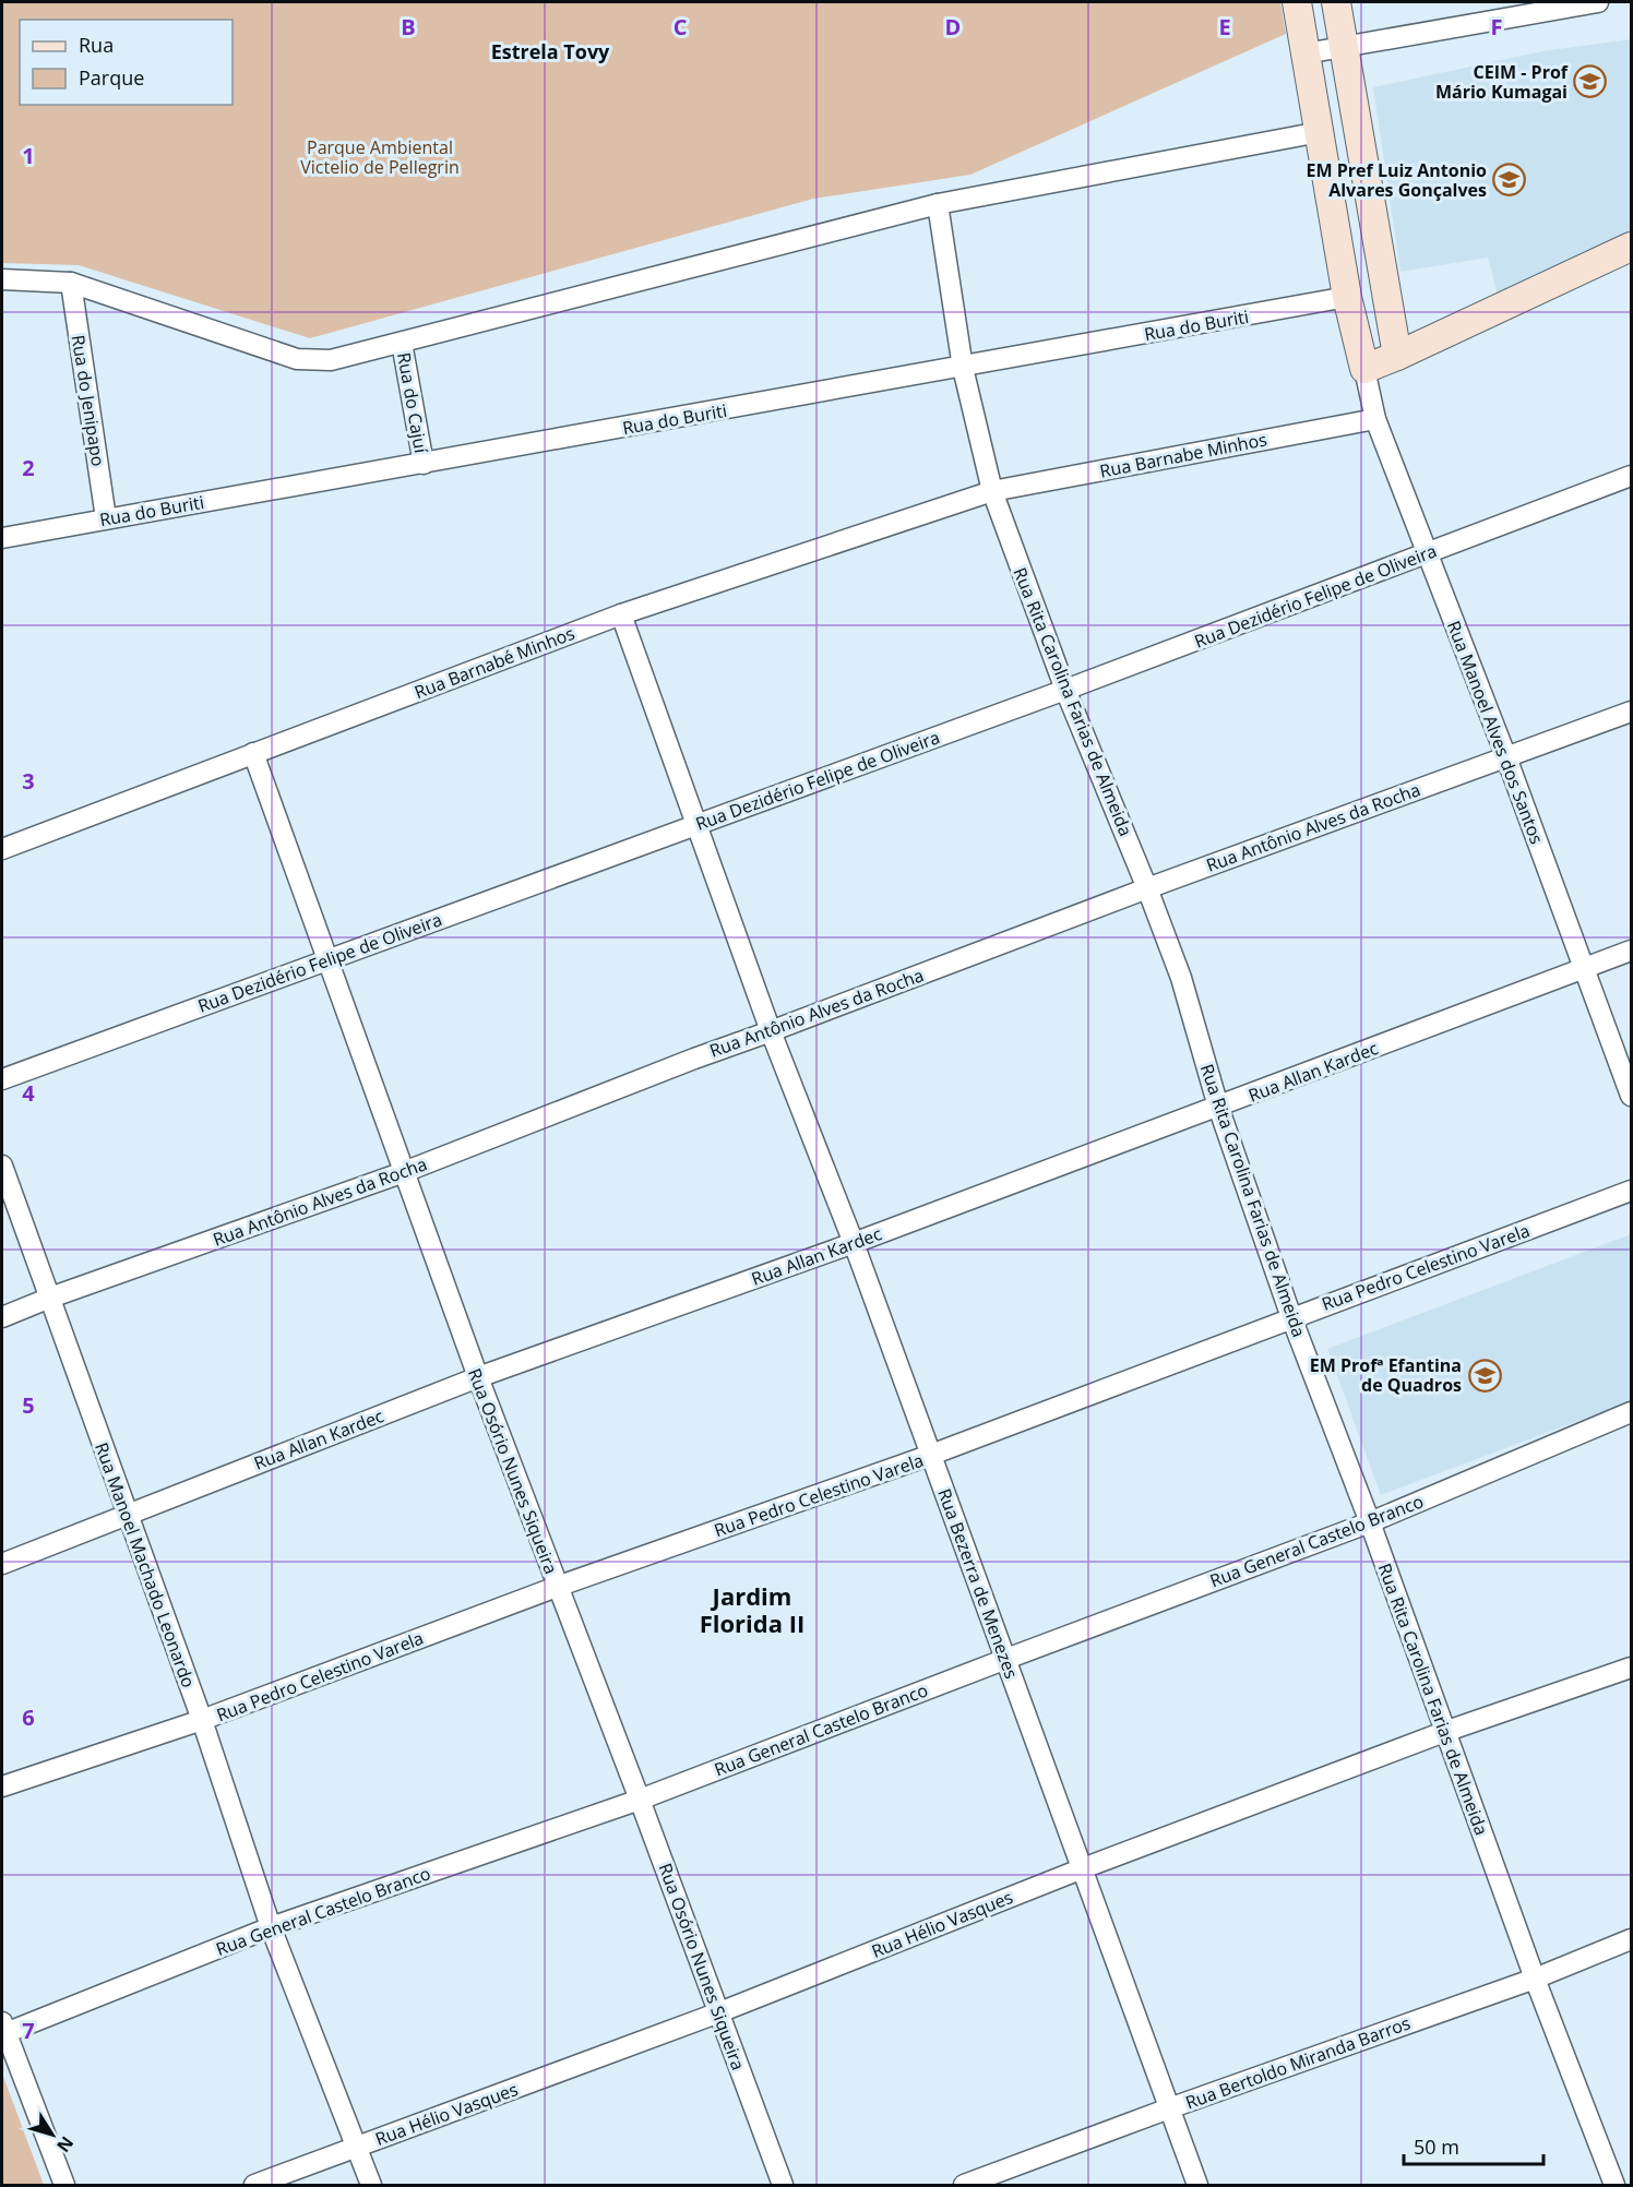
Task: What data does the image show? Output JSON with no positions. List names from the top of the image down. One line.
{"streets":{"street":["Rua do Buriti","Rua do Jenipapo","Rua do Cajuí","Rua Barnabe Minhos","Rua Dezidério Felipe de Oliveira","Rua Barnabé Minhos","Rua Rita Carolina Farias de Almeida","Rua Manoel Alves dos Santos","Rua Antônio Alves da Rocha","Rua Allan Kardec","Rua Pedro Celestino Varela","Rua Osório Nunes Siqueira","Rua General Castelo Branco","Rua Manoel Machado Leonardo","Rua Bezerra de Menezes","Rua Hélio Vasques","Rua Bertoldo Miranda Barros"]},"crossings":[["Rua do Buriti","Rua do Jenipapo"],["Rua do Buriti","Rua do Cajuí"],["Rua do Buriti","Rua Rita Carolina Farias de Almeida"],["Rua Barnabe Minhos","Rua Barnabé Minhos"],["Rua Barnabe Minhos","Rua Rita Carolina Farias de Almeida"],["Rua Barnabe Minhos","Rua Manoel Alves dos Santos"],["Rua Dezidério Felipe de Oliveira","Rua Rita Carolina Farias de Almeida"],["Rua Dezidério Felipe de Oliveira","Rua Manoel Alves dos Santos"],["Rua Dezidério Felipe de Oliveira","Rua Osório Nunes Siqueira"],["Rua Dezidério Felipe de Oliveira","Rua Bezerra de Menezes"],["Rua Barnabé Minhos","Rua Rita Carolina Farias de Almeida"],["Rua Barnabé Minhos","Rua Osório Nunes Siqueira"],["Rua Barnabé Minhos","Rua Bezerra de Menezes"],["Rua Rita Carolina Farias de Almeida","Rua Antônio Alves da Rocha"],["Rua Rita Carolina Farias de Almeida","Rua Allan Kardec"],["Rua Rita Carolina Farias de Almeida","Rua Pedro Celestino Varela"],["Rua Rita Carolina Farias de Almeida","Rua General Castelo Branco"],["Rua Rita Carolina Farias de Almeida","Rua Hélio Vasques"],["Rua Rita Carolina Farias de Almeida","Rua Bertoldo Miranda Barros"],["Rua Manoel Alves dos Santos","Rua Antônio Alves da Rocha"],["Rua Manoel Alves dos Santos","Rua Allan Kardec"],["Rua Antônio Alves da Rocha","Rua Osório Nunes Siqueira"],["Rua Antônio Alves da Rocha","Rua Manoel Machado Leonardo"],["Rua Antônio Alves da Rocha","Rua Bezerra de Menezes"],["Rua Allan Kardec","Rua Osório Nunes Siqueira"],["Rua Allan Kardec","Rua Manoel Machado Leonardo"],["Rua Allan Kardec","Rua Bezerra de Menezes"],["Rua Pedro Celestino Varela","Rua Osório Nunes Siqueira"],["Rua Pedro Celestino Varela","Rua Manoel Machado Leonardo"],["Rua Pedro Celestino Varela","Rua Bezerra de Menezes"],["Rua Osório Nunes Siqueira","Rua General Castelo Branco"],["Rua Osório Nunes Siqueira","Rua Hélio Vasques"],["Rua General Castelo Branco","Rua Manoel Machado Leonardo"],["Rua General Castelo Branco","Rua Bezerra de Menezes"],["Rua Manoel Machado Leonardo","Rua Hélio Vasques"],["Rua Bezerra de Menezes","Rua Hélio Vasques"],["Rua Bezerra de Menezes","Rua Bertoldo Miranda Barros"]],"districts":["Estrela Tovy","Jardim Florida II"],"parks":["Parque Ambiental Victelio de Pellegrin"],"places":{"school or university":["CEIM - Prof Mário Kumagai","EM Pref Luiz Antonio Alvares Gonçalves","EM Profª Efantina de Quadros"]},"legend":["Rua","Parque"],"scale_bar":"50 m","north":"bottom right","grid":{"columns":["B","C","D","E","F"],"rows":["1","2","3","4","5","6","7"]}}
